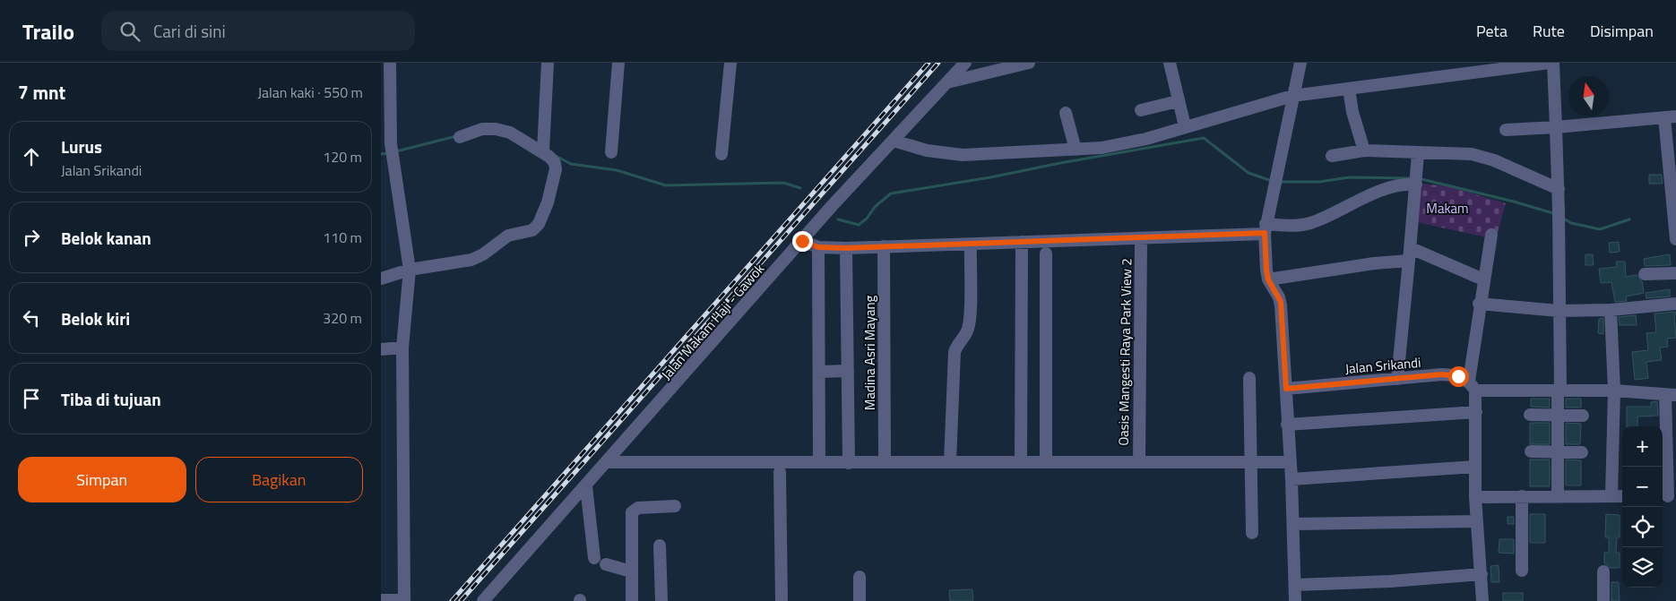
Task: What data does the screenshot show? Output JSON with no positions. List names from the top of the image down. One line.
{"streets":{"street":["Jalan Makam Haji - Gawok","Oasis Mangesti Raya Park View 2","Madina Asri Mayang","Jalan Srikandi"]},"parks":["Makam"],"north":"top","page":{"header":"Trailo","search":"Cari di sini","nav":["Peta","Rute","Disimpan"],"heading":["7 mnt","Jalan kaki · 550 m"],"list":[["Lurus","Jalan Srikandi","120 m"],["Belok kanan","110 m"],["Belok kiri","320 m"],"Tiba di tujuan"],"map_buttons":["+","−"],"buttons":["Simpan","Bagikan"]}}
